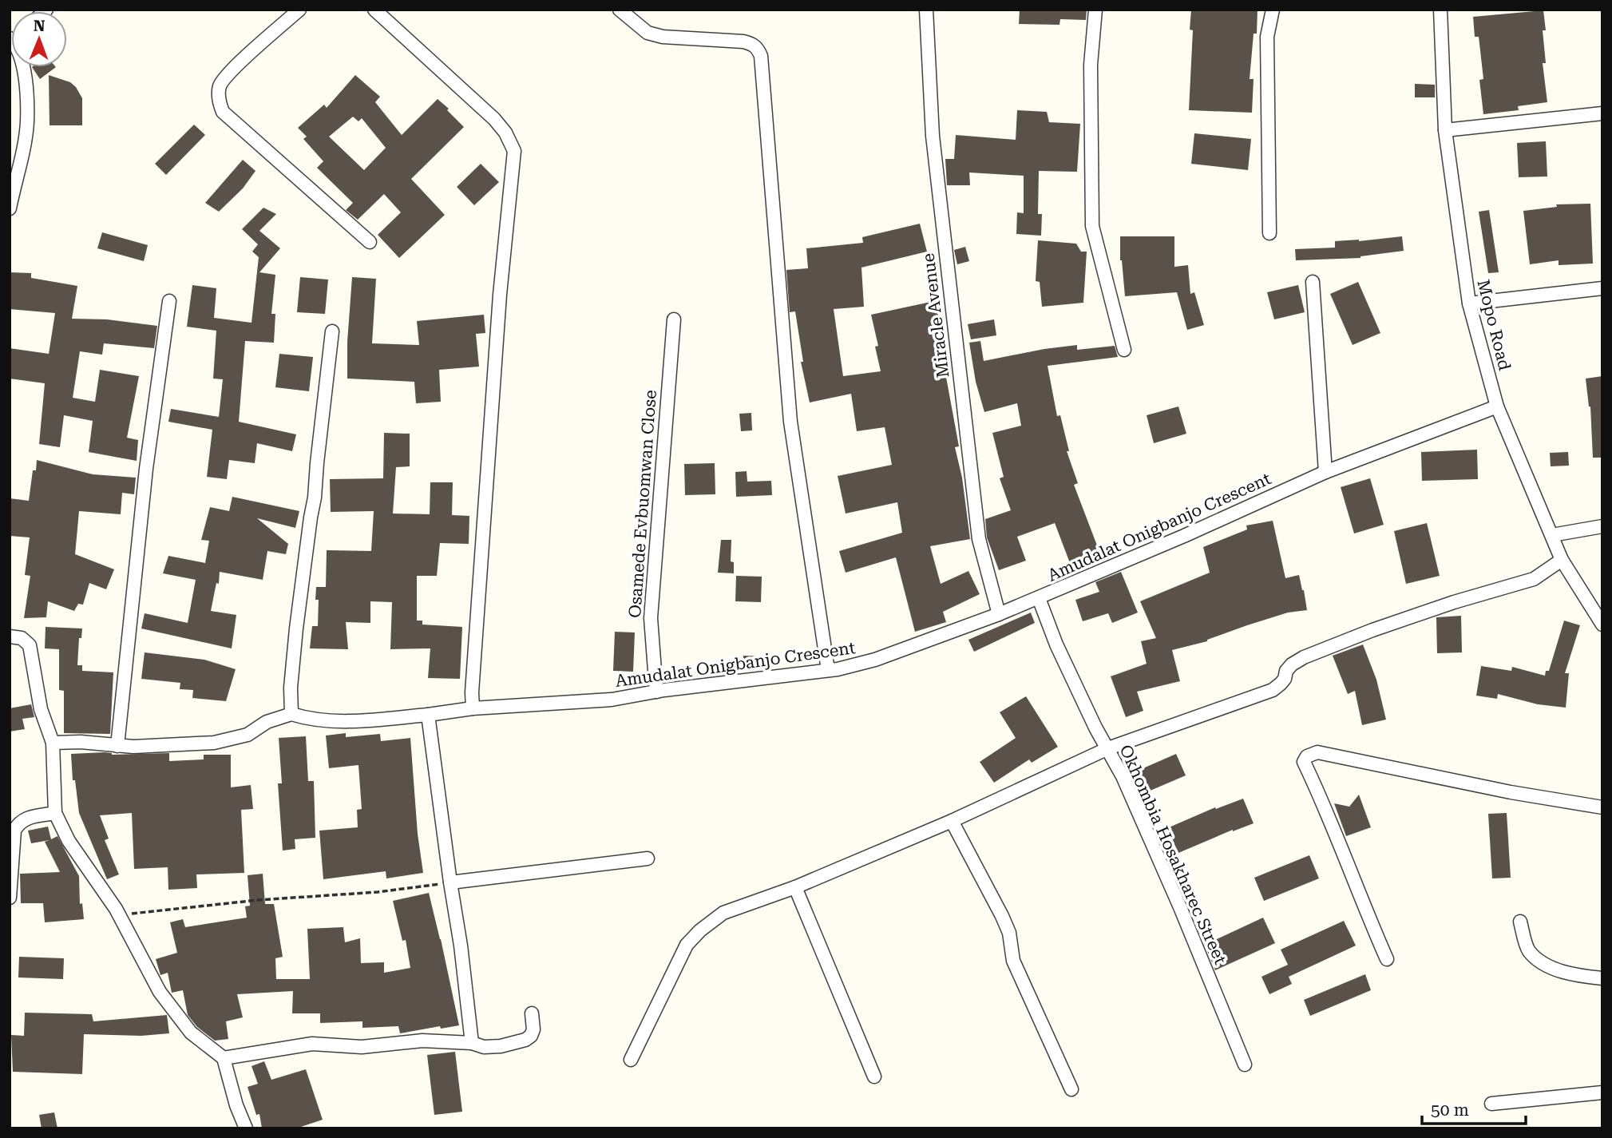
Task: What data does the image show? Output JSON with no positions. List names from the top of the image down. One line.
{"streets":{"street":["Miracle Avenue","Mopo Road","Osamede Evbuomwan Close","Amudalat Onigbanjo Crescent","Okhombia Hosakharec Street"]},"crossings":[["Miracle Avenue","Amudalat Onigbanjo Crescent"],["Mopo Road","Amudalat Onigbanjo Crescent"],["Osamede Evbuomwan Close","Amudalat Onigbanjo Crescent"],["Amudalat Onigbanjo Crescent","Okhombia Hosakharec Street"]],"scale_bar":"50 m","north":"top"}
